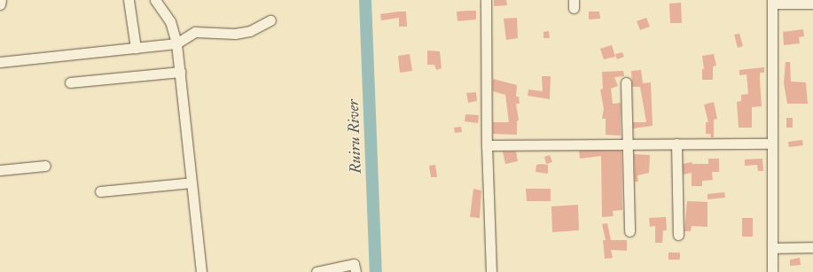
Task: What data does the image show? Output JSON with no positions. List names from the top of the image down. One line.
{"water":["Ruiru River"]}
